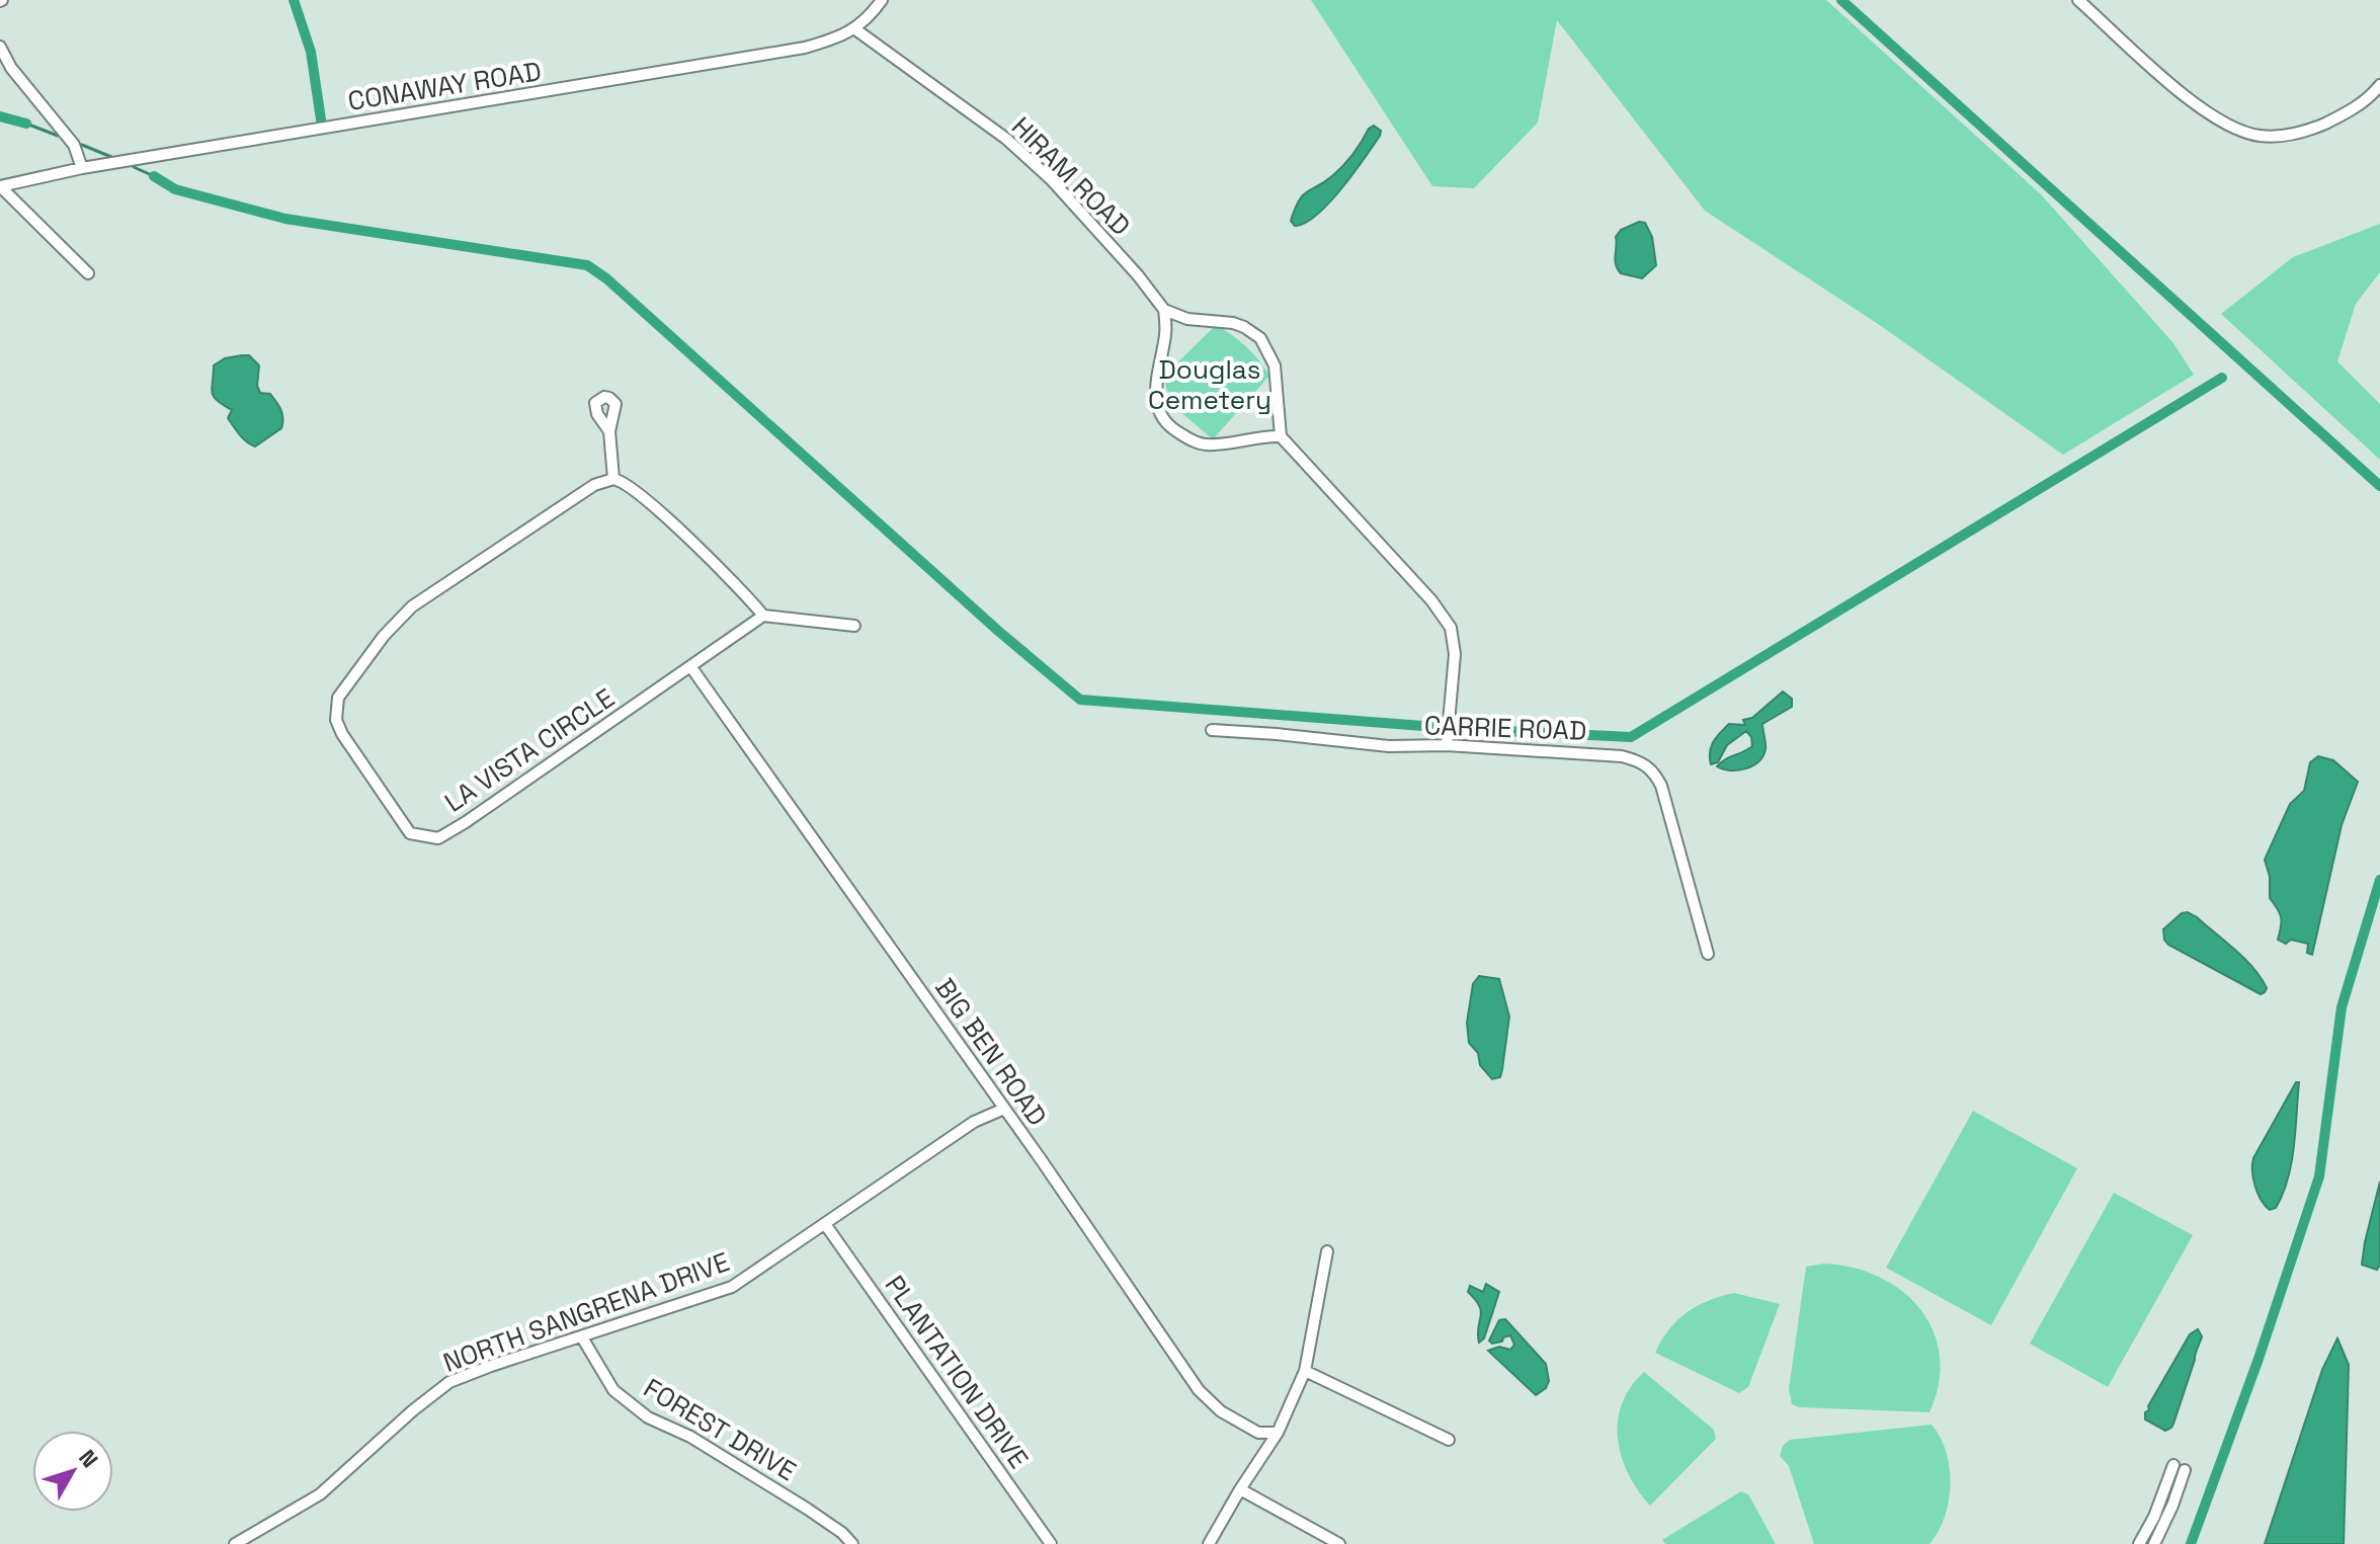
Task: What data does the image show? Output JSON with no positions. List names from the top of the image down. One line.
{"streets":{"street":["CONAWAY ROAD","HIRAM ROAD","CARRIE ROAD","LA VISTA CIRCLE","BIG BEN ROAD","NORTH SANGRENA DRIVE","PLANTATION DRIVE","FOREST DRIVE"]},"crossings":[["CONAWAY ROAD","HIRAM ROAD"],["LA VISTA CIRCLE","BIG BEN ROAD"],["BIG BEN ROAD","NORTH SANGRENA DRIVE"],["NORTH SANGRENA DRIVE","PLANTATION DRIVE"],["NORTH SANGRENA DRIVE","FOREST DRIVE"]],"parks":["Douglas Cemetery"],"north":"top right"}
